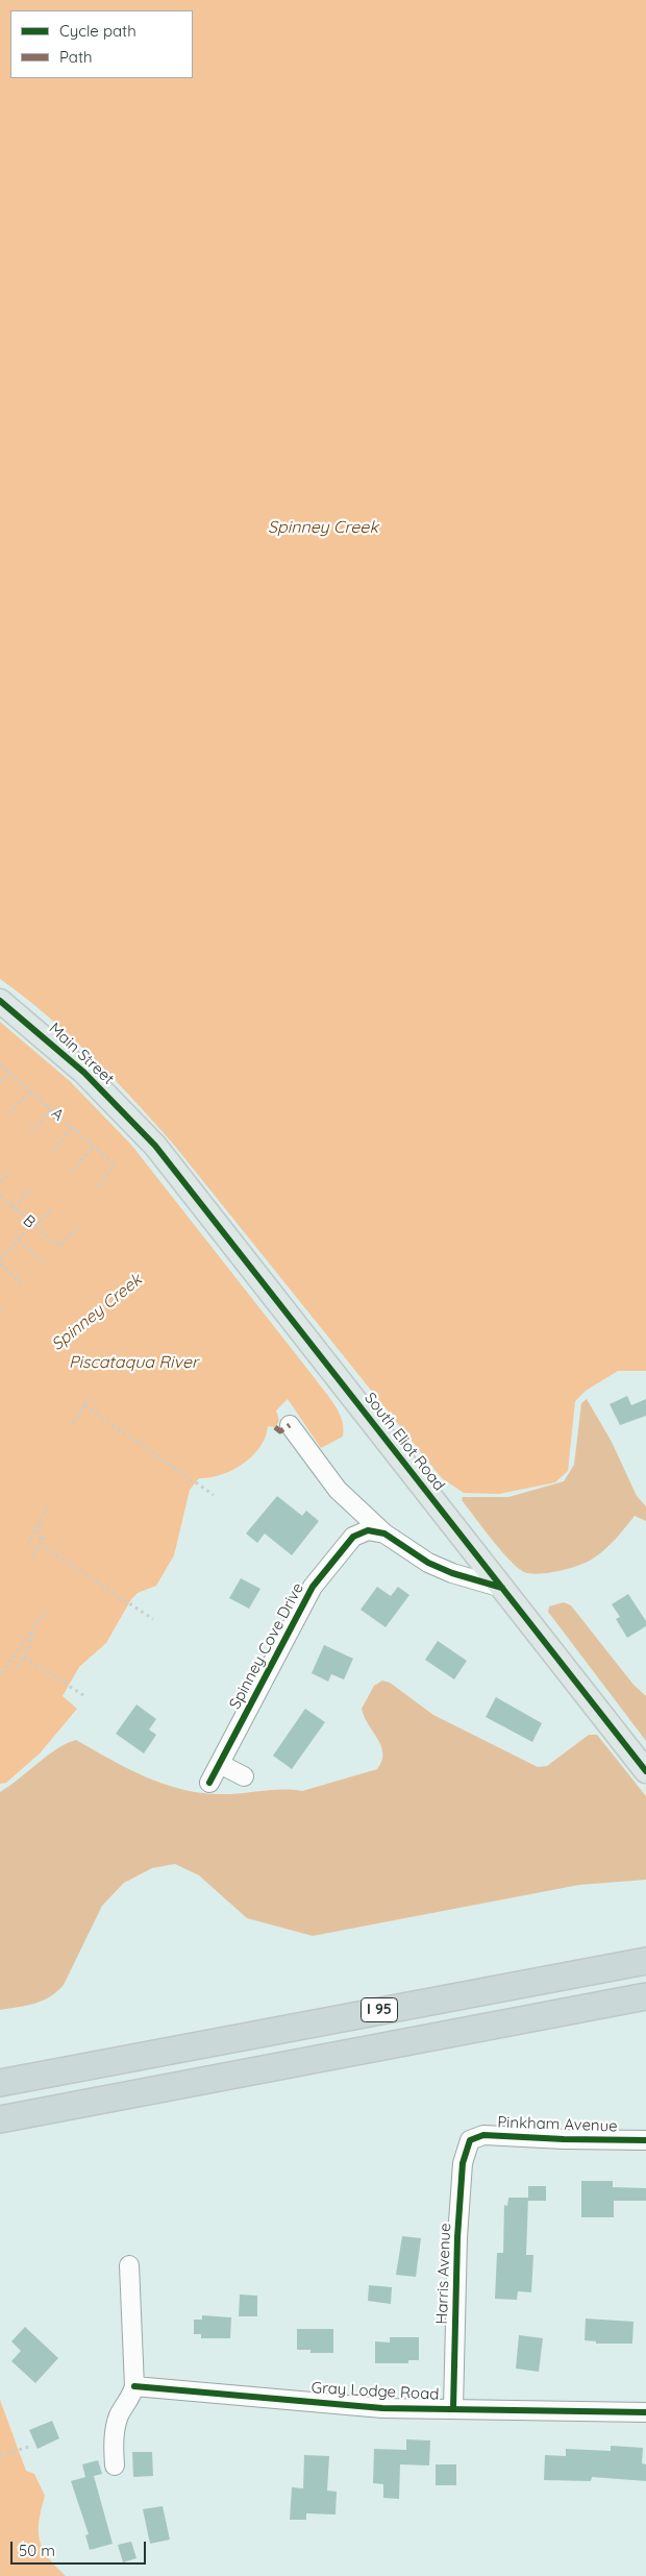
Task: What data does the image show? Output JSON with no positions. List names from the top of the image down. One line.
{"streets":{"highway":["I 95"],"main road":["Main Street","South Eliot Road"],"street":["Spinney Cove Drive","Pinkham Avenue","Harris Avenue","Gray Lodge Road"],"path":["A","B"]},"crossings":[["Main Street","South Eliot Road"],["Pinkham Avenue","Harris Avenue"],["Harris Avenue","Gray Lodge Road"]],"water":["Spinney Creek","Piscataqua River"],"legend":["Cycle path","Path"],"scale_bar":"50 m"}
